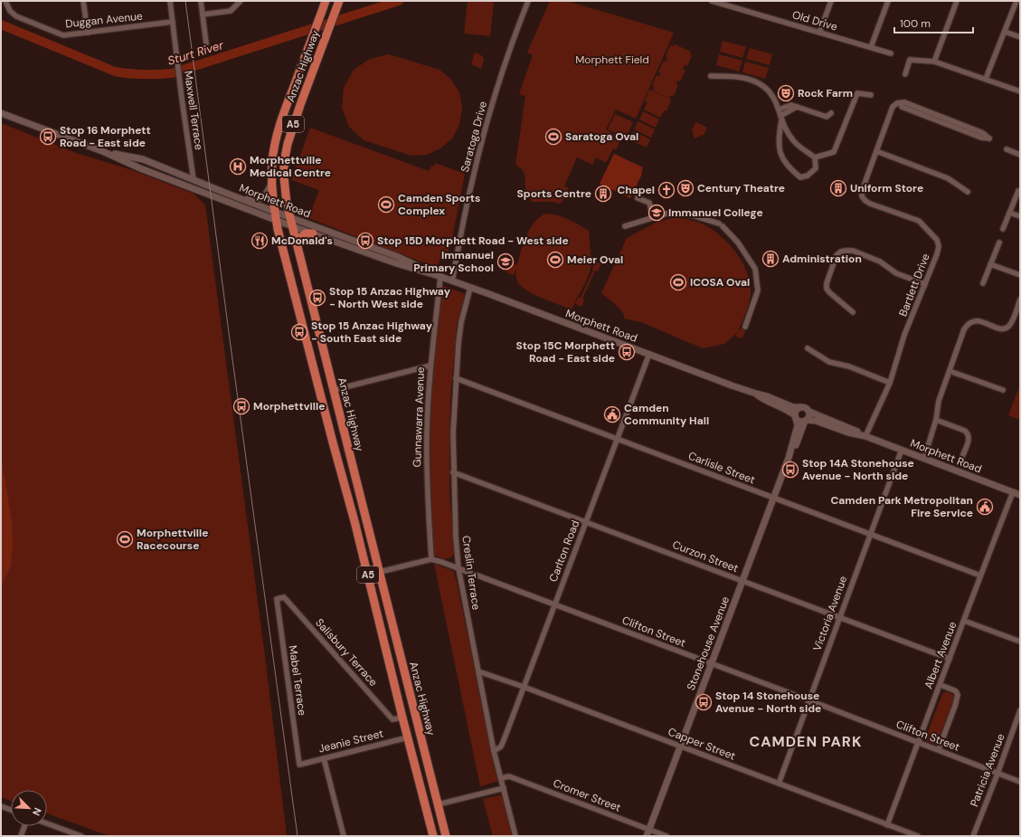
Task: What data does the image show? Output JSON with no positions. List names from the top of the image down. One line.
{"streets":{"highway":["Anzac Highway","A5"],"street":["Duggan Avenue","Old Drive","Maxwell Terrace","Saratoga Drive","Morphett Road","Bartlett Drive","Gunnawarra Avenue","Carlisle Street","Carlton Road","Curzon Street","Creslin Terrace","Victoria Avenue","Clifton Street","Stonehouse Avenue","Salisbury Terrace","Albert Avenue","Mabel Terrace","Jeanie Street","Capper Street","Patricia Avenue","Cromer Street"]},"crossings":[["Duggan Avenue","Maxwell Terrace"],["Anzac Highway","Morphett Road"],["Anzac Highway","Salisbury Terrace"],["Anzac Highway","Jeanie Street"],["Maxwell Terrace","Morphett Road"],["Saratoga Drive","Morphett Road"],["Morphett Road","Bartlett Drive"],["Morphett Road","Gunnawarra Avenue"],["Morphett Road","Carlton Road"],["Morphett Road","Creslin Terrace"],["Morphett Road","Victoria Avenue"],["Morphett Road","Stonehouse Avenue"],["Morphett Road","Albert Avenue"],["Gunnawarra Avenue","Clifton Street"],["Carlisle Street","Carlton Road"],["Carlisle Street","Creslin Terrace"],["Carlisle Street","Victoria Avenue"],["Carlisle Street","Stonehouse Avenue"],["Carlisle Street","Albert Avenue"],["Carlton Road","Curzon Street"],["Carlton Road","Creslin Terrace"],["Carlton Road","Clifton Street"],["Carlton Road","Capper Street"],["Curzon Street","Creslin Terrace"],["Curzon Street","Victoria Avenue"],["Curzon Street","Stonehouse Avenue"],["Curzon Street","Albert Avenue"],["Creslin Terrace","Clifton Street"],["Creslin Terrace","Capper Street"],["Creslin Terrace","Cromer Street"],["Victoria Avenue","Clifton Street"],["Victoria Avenue","Capper Street"],["Clifton Street","Stonehouse Avenue"],["Clifton Street","Albert Avenue"],["Clifton Street","Patricia Avenue"],["Stonehouse Avenue","Capper Street"],["Stonehouse Avenue","Cromer Street"],["Salisbury Terrace","Mabel Terrace"],["Albert Avenue","Capper Street"],["Mabel Terrace","Jeanie Street"]],"districts":["CAMDEN PARK"],"water":["Sturt River"],"parks":["Morphett Field"],"places":{"theatre":["Rock Farm","Century Theatre"],"bus stop":["Stop 16 Morphett Road - East side","Stop 15D Morphett Road - West side","Stop 15 Anzac Highway - North West side","Stop 15 Anzac Highway - South East side","Stop 15C Morphett Road - East side","Morphettville","Stop 14A Stonehouse Avenue - North side","Stop 14 Stonehouse Avenue - North side"],"sports":["Saratoga Oval","Camden Sports Complex","Meier Oval","ICOSA Oval","Morphettville Racecourse"],"hospital":["Morphettville Medical Centre"],"building":["Uniform Store","Sports Centre","Administration"],"church":["Chapel"],"school or university":["Immanuel College","Immanuel Primary School"],"restaurant":["McDonald's"],"public building":["Camden Community Hall","Camden Park Metropolitan Fire Service"]},"scale_bar":"100 m","north":"bottom right"}
